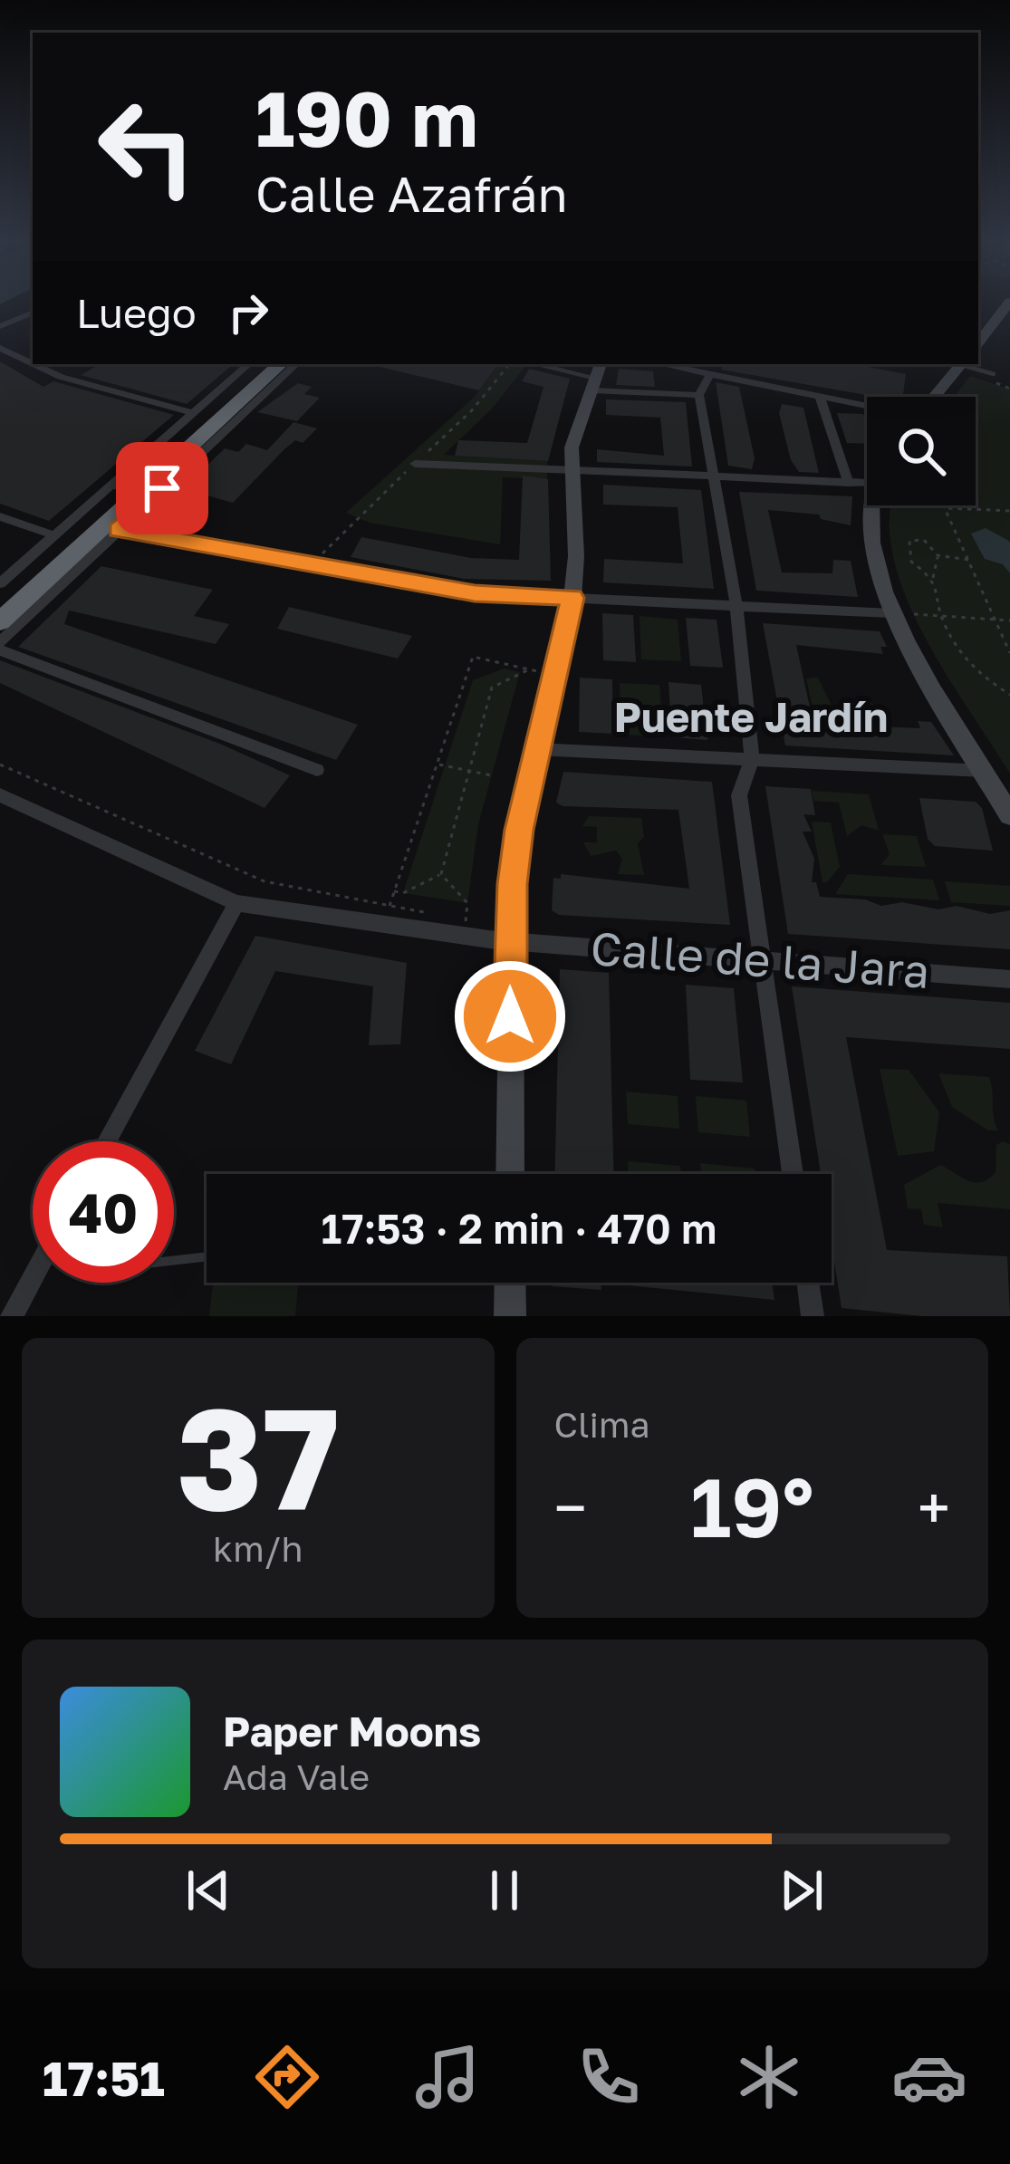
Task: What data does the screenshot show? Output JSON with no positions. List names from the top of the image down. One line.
{"streets":{"street":["Calle de la Jara"]},"districts":["Puente Jardín"],"page":{"turn":["190 m","Calle Azafrán"],"then":"Luego","limit":"40","trip":"17:53 · 2 min · 470 m","tile":[["37","km/h"],"Clima"],"heat":["−","19°","+"],"song":["Paper Moons","Ada Vale"],"tabs":"17:51"}}
